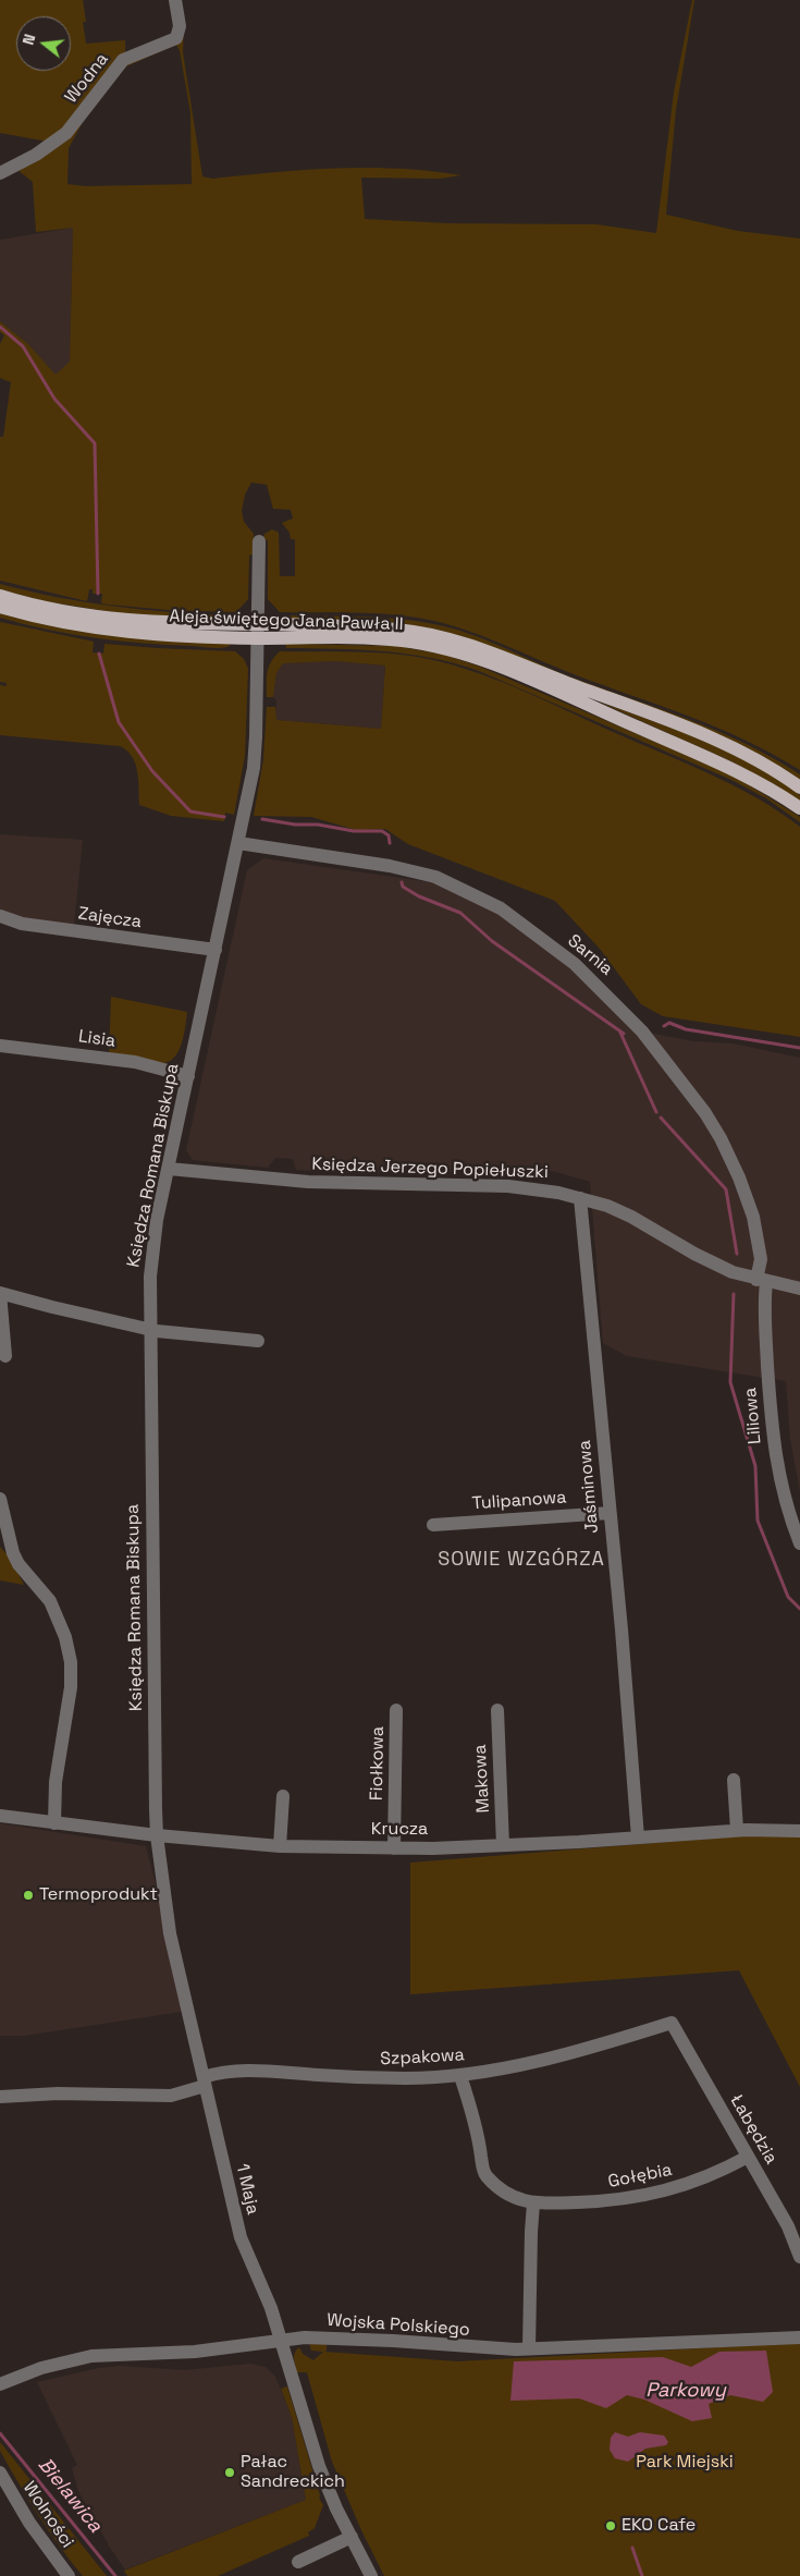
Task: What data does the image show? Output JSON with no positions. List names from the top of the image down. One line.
{"streets":{"main road":["Aleja świętego Jana Pawła II"],"street":["Wodna","Zajęcza","Sarnia","Lisia","Księdza Romana Biskupa","Księdza Jerzego Popiełuszki","Liliowa","Jaśminowa","Tulipanowa","Fiołkowa","Makowa","Krucza","Szpakowa","Łabędzia","Gołębia","1 Maja","Wojska Polskiego","Wolności"]},"crossings":[["Aleja świętego Jana Pawła II","Księdza Romana Biskupa"],["Zajęcza","Księdza Romana Biskupa"],["Sarnia","Księdza Romana Biskupa"],["Sarnia","Księdza Jerzego Popiełuszki"],["Sarnia","Liliowa"],["Lisia","Księdza Romana Biskupa"],["Księdza Romana Biskupa","Księdza Jerzego Popiełuszki"],["Księdza Romana Biskupa","Krucza"],["Księdza Romana Biskupa","1 Maja"],["Księdza Jerzego Popiełuszki","Liliowa"],["Księdza Jerzego Popiełuszki","Jaśminowa"],["Jaśminowa","Tulipanowa"],["Jaśminowa","Krucza"],["Fiołkowa","Krucza"],["Makowa","Krucza"],["Krucza","1 Maja"],["Szpakowa","Łabędzia"],["Szpakowa","1 Maja"],["Łabędzia","Gołębia"],["1 Maja","Wojska Polskiego"]],"districts":["SOWIE WZGÓRZA"],"water":["Parkowy","Bielawica"],"parks":["Park Miejski"],"places":["Termoprodukt","Pałac Sandreckich","EKO Cafe"],"north":"left"}
